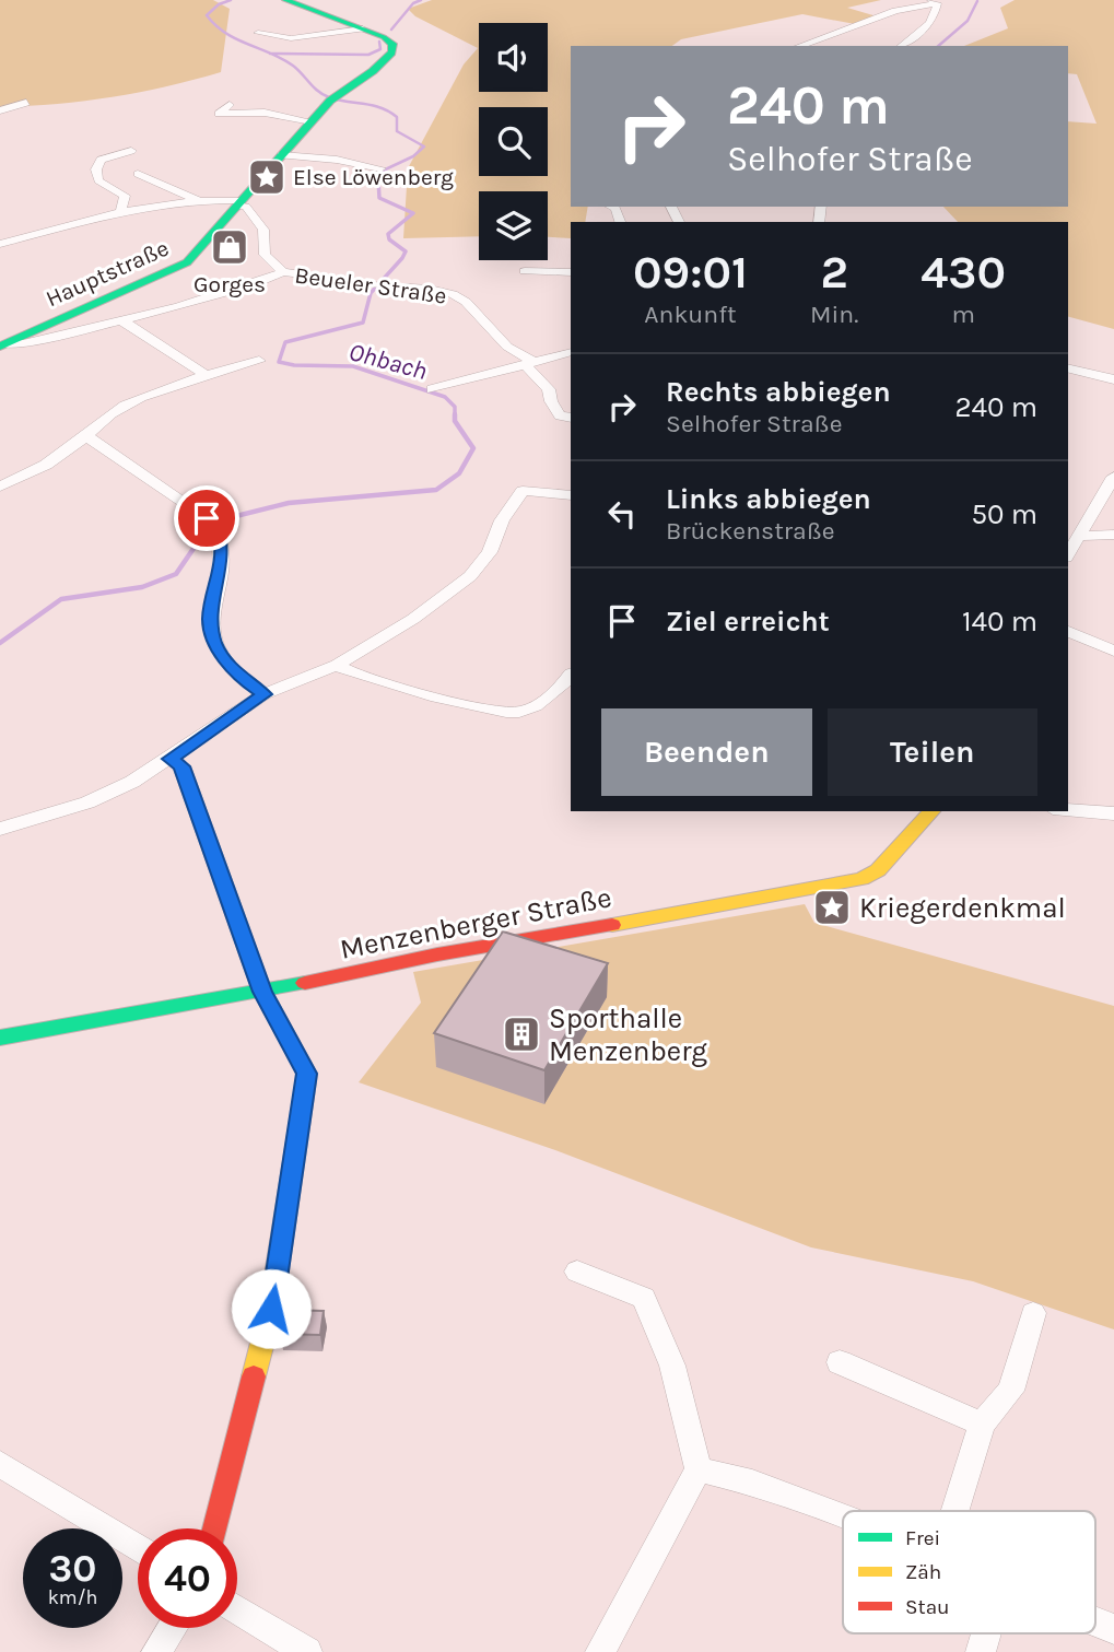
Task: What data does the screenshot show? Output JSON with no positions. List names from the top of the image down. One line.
{"streets":{"main road":["Hauptstraße","Menzenberger Straße"],"street":["Beueler Straße"]},"crossings":[["Hauptstraße","Beueler Straße"]],"water":["Ohbach"],"places":{"place":["Else Löwenberg","Kriegerdenkmal"],"shop":["Gorges"],"building":["Sporthalle Menzenberg"]},"legend":["Frei","Zäh","Stau"],"page":{"turn":["240 m","Selhofer Straße"],"eta":["09:01","Ankunft","2","Min.","430","m"],"list":[{"name":"Rechts abbiegen","note":"Selhofer Straße","value":"240 m"},{"name":"Links abbiegen","note":"Brückenstraße","value":"50 m"},{"name":"Ziel erreicht","value":"140 m"}],"buttons":["Beenden","Teilen"],"speed":"30 km/h","limit":"40"}}
